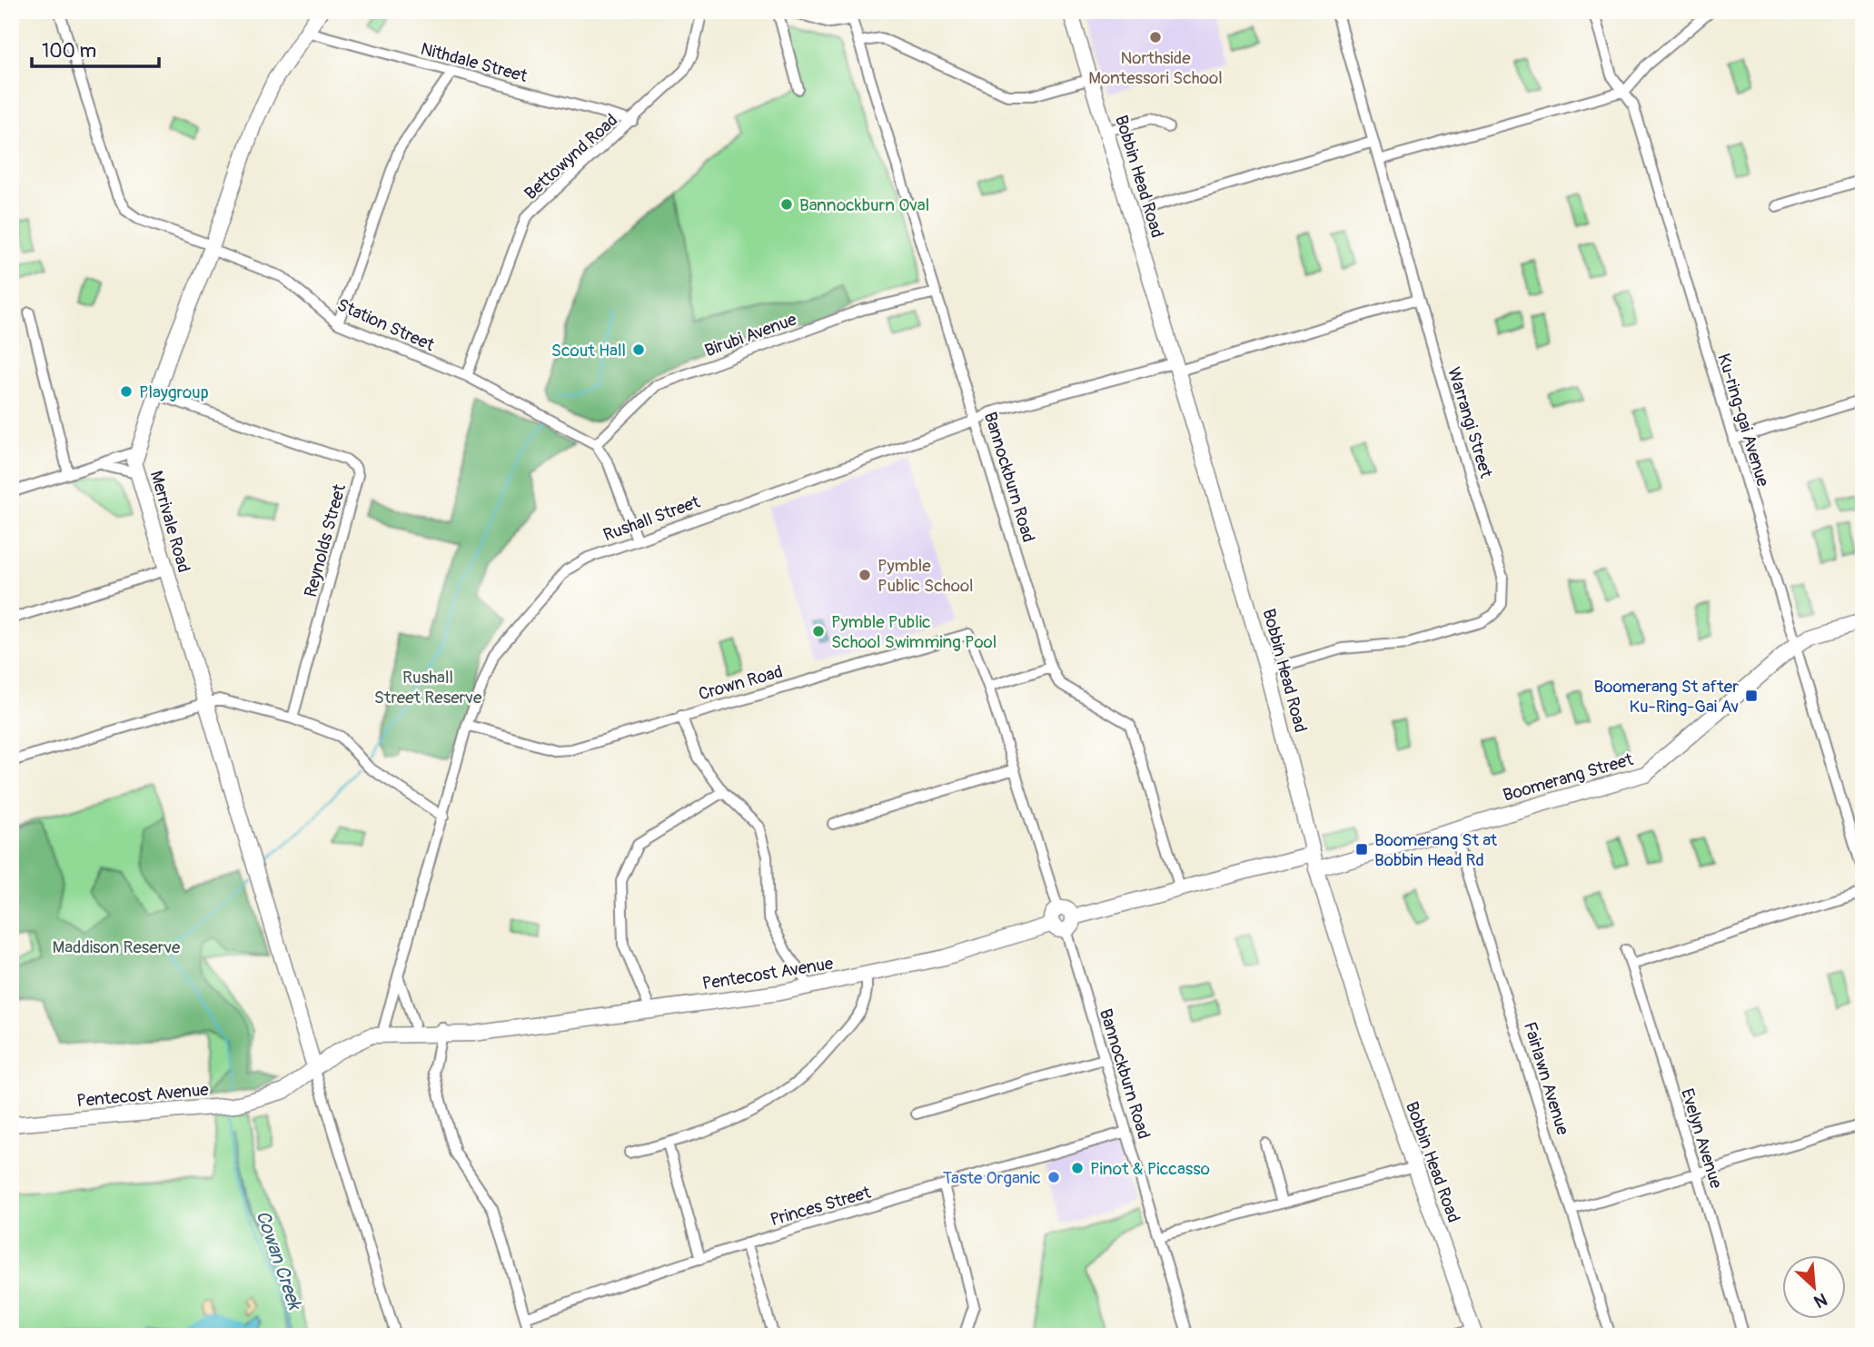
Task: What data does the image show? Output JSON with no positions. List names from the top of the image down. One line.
{"streets":{"street":["Nithdale Street","Bettowynd Road","Bobbin Head Road","Station Street","Birubi Avenue","Ku-ring-gai Avenue","Warrangi Street","Bannockburn Road","Rushall Street","Merrivale Road","Reynolds Street","Crown Road","Boomerang Street","Pentecost Avenue","Fairlawn Avenue","Evelyn Avenue","Princes Street"]},"crossings":[["Nithdale Street","Bettowynd Road"],["Nithdale Street","Merrivale Road"],["Bettowynd Road","Station Street"],["Bobbin Head Road","Warrangi Street"],["Bobbin Head Road","Rushall Street"],["Bobbin Head Road","Boomerang Street"],["Bobbin Head Road","Pentecost Avenue"],["Station Street","Birubi Avenue"],["Station Street","Merrivale Road"],["Birubi Avenue","Bannockburn Road"],["Ku-ring-gai Avenue","Boomerang Street"],["Warrangi Street","Rushall Street"],["Bannockburn Road","Rushall Street"],["Bannockburn Road","Pentecost Avenue"],["Bannockburn Road","Princes Street"],["Rushall Street","Crown Road"],["Rushall Street","Pentecost Avenue"],["Merrivale Road","Reynolds Street"],["Merrivale Road","Pentecost Avenue"],["Boomerang Street","Fairlawn Avenue"]],"water":["Cowan Creek"],"parks":["Rushall Street Reserve","Maddison Reserve"],"places":{"other":["Northside Montessori School","Bannockburn Oval","Scout Hall","Playgroup","Pymble Public School","Pymble Public School Swimming Pool","Pinot & Piccasso","Taste Organic"],"transit":["Boomerang St after Ku-Ring-Gai Av","Boomerang St at Bobbin Head Rd"]},"scale_bar":"100 m","north":"bottom right"}
